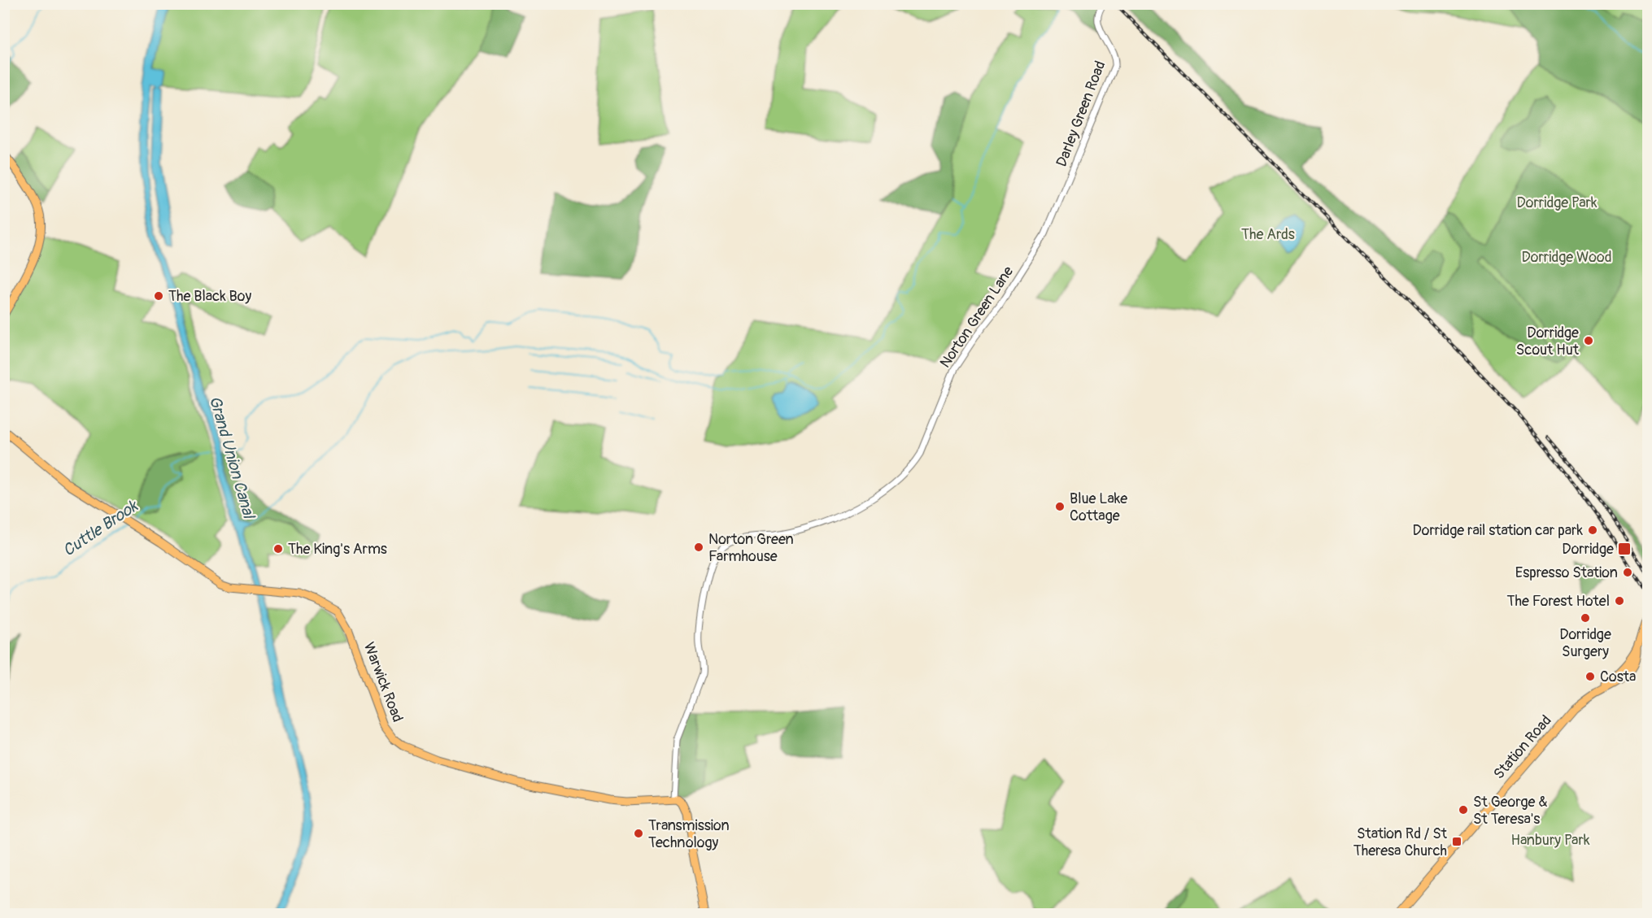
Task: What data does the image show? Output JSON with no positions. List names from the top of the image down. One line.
{"streets":{"main road":["Warwick Road","Station Road"],"street":["Darley Green Road","Norton Green Lane"]},"crossings":[["Darley Green Road","Norton Green Lane"],["Norton Green Lane","Warwick Road"]],"water":["Grand Union Canal","Cuttle Brook"],"parks":["Dorridge Park","The Ards","Dorridge Wood","Hanbury Park"],"places":{"other":["The Black Boy","Dorridge Scout Hut","Blue Lake Cottage","Dorridge rail station car park","Norton Green Farmhouse","The King's Arms","Espresso Station","The Forest Hotel","Dorridge Surgery","Costa","St George & St Teresa's","Transmission Technology"],"transit":["Dorridge","Station Rd / St Theresa Church"]}}
